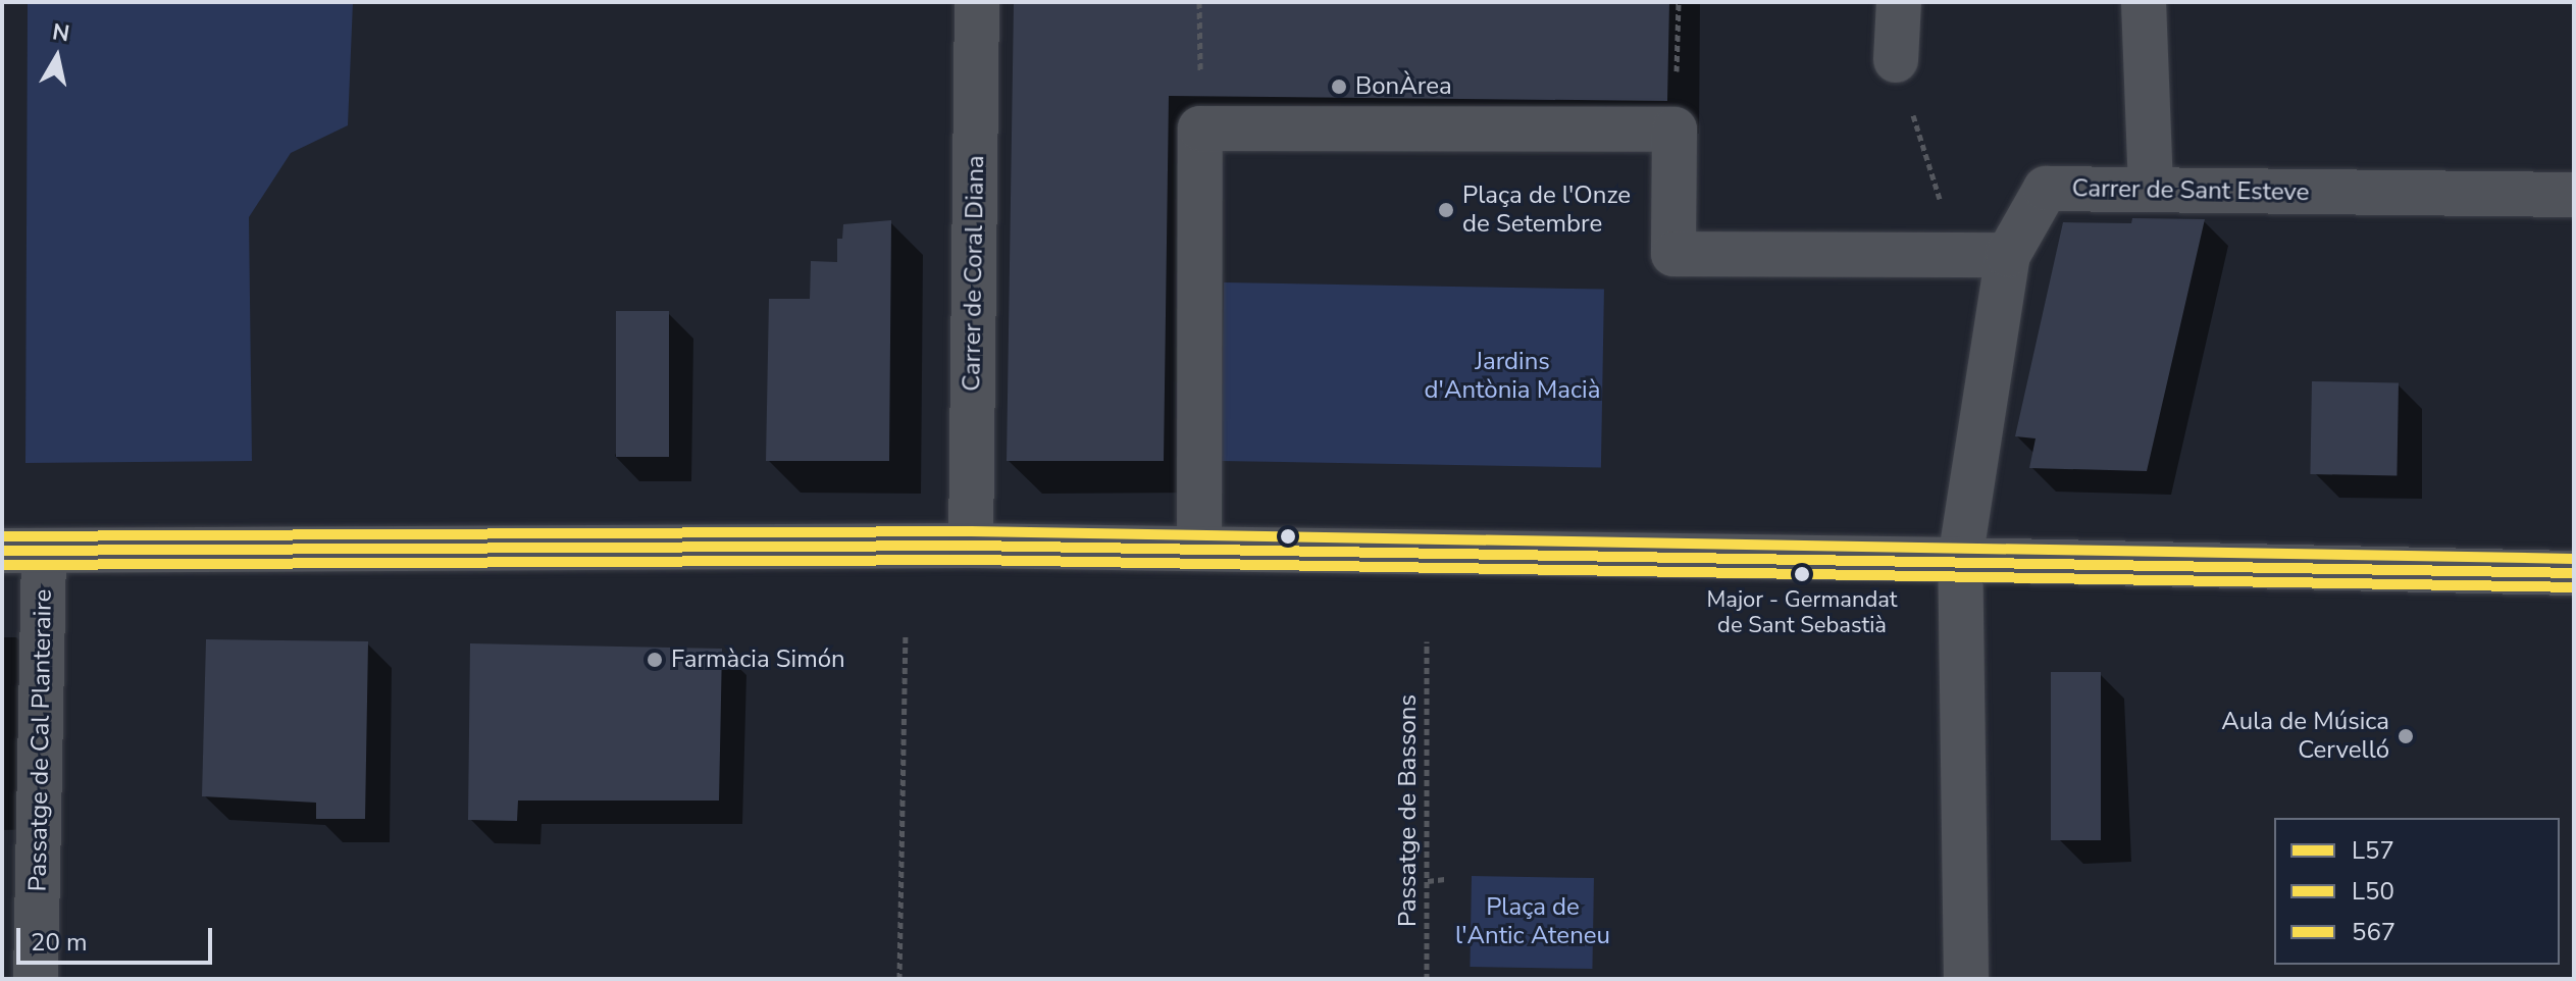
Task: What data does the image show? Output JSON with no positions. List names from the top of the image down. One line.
{"streets":{"street":["Carrer de Sant Esteve","Carrer de Coral Diana","Passatge de Cal Planteraire"],"path":["Passatge de Bassons"]},"parks":["Jardins d'Antònia Macià","Plaça de l'Antic Ateneu"],"places":["BonÀrea","Plaça de l'Onze de Setembre","Major - Germandat de Sant Sebastià","Farmàcia Simón","Aula de Música Cervelló"],"lines":["transit line 567","transit line L57","transit line L50"],"legend":["L57","L50","567"],"scale_bar":"20 m","north":"top"}
